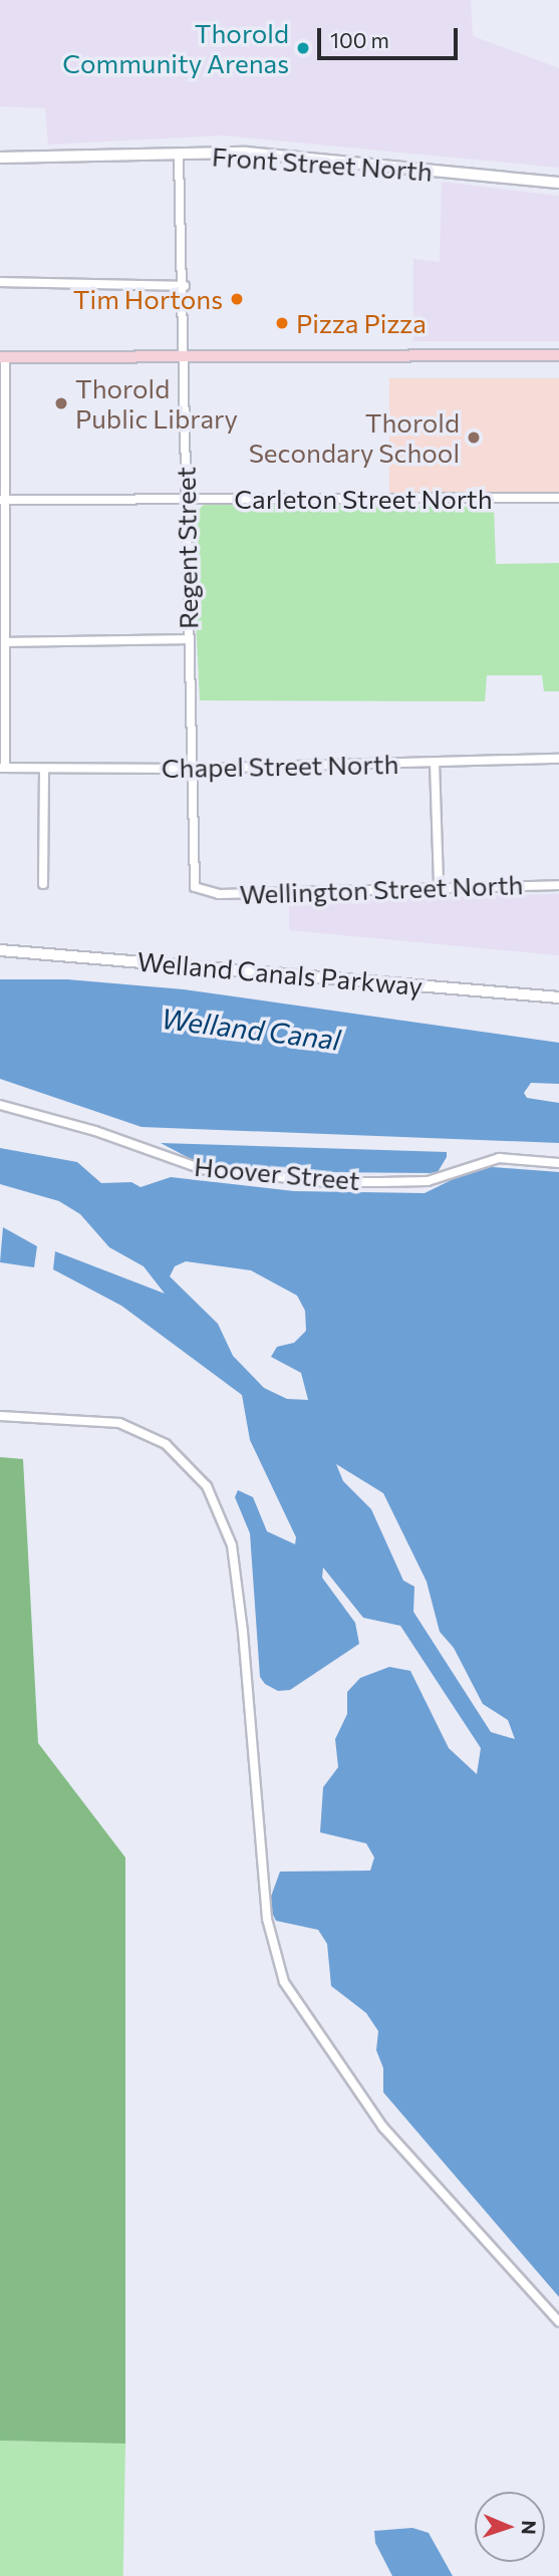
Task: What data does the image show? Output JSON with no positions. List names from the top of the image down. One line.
{"streets":{"street":["Front Street North","Carleton Street North","Regent Street","Chapel Street North","Wellington Street North","Welland Canals Parkway","Hoover Street"]},"crossings":[["Front Street North","Regent Street"],["Carleton Street North","Regent Street"],["Regent Street","Chapel Street North"],["Regent Street","Wellington Street North"]],"water":["Welland Canal"],"places":["Thorold Community Arenas","Tim Hortons","Pizza Pizza","Thorold Public Library","Thorold Secondary School"],"scale_bar":"100 m","north":"right"}
